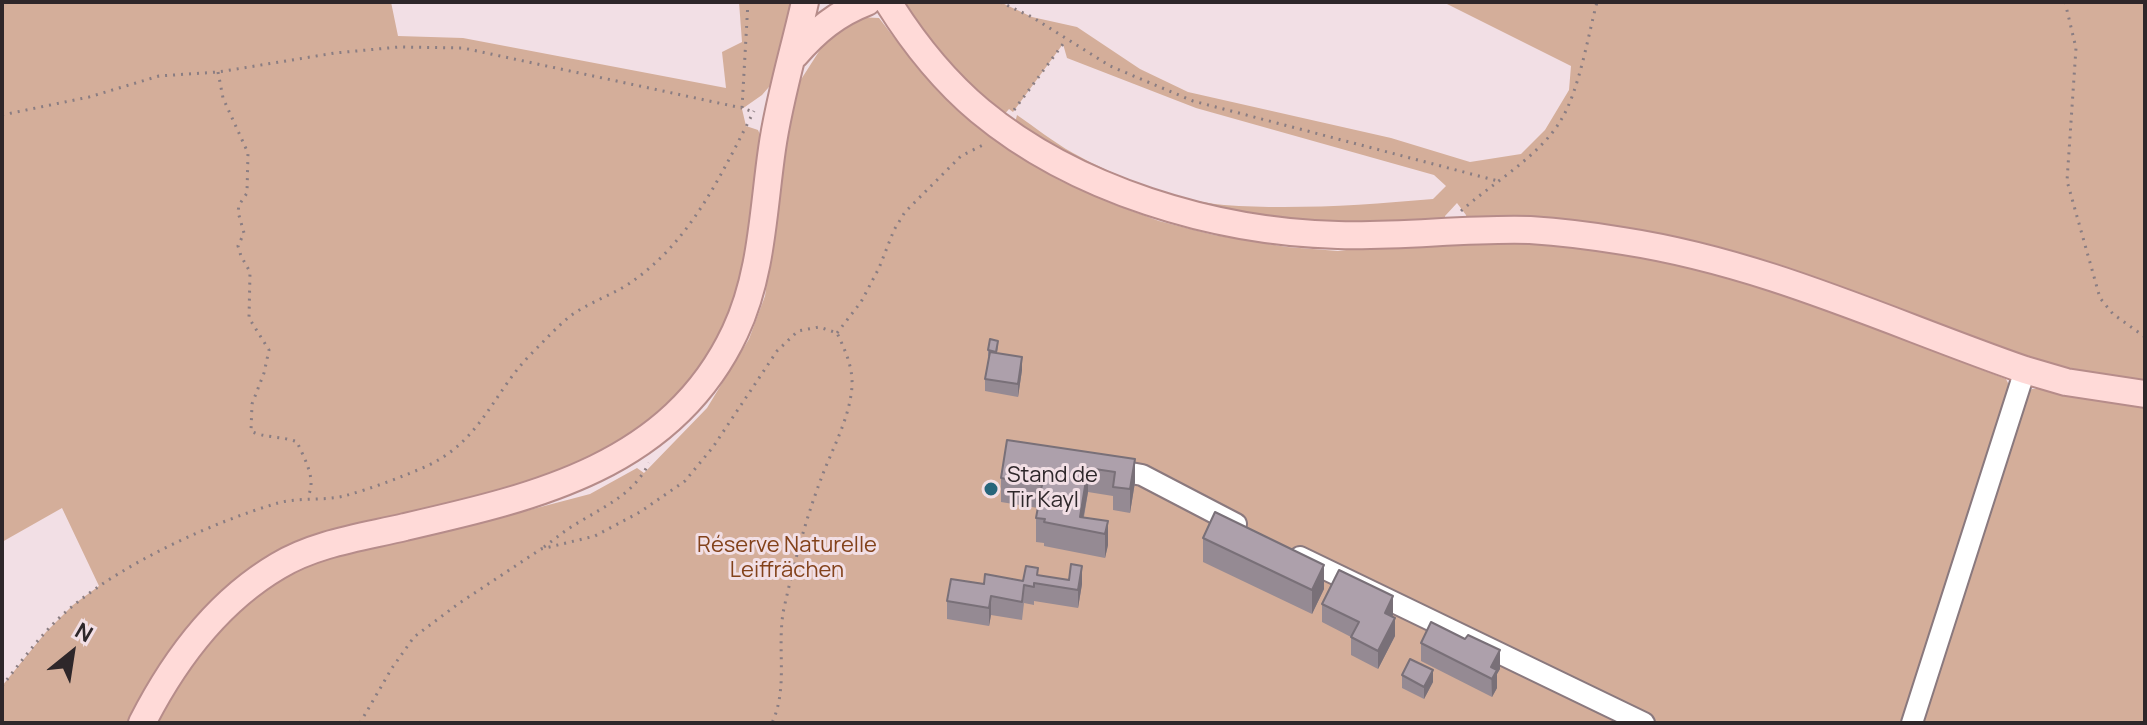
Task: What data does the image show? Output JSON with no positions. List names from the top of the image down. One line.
{"parks":["Réserve Naturelle Leiffrächen"],"places":["Stand de Tir Kayl"],"north":"top right"}
